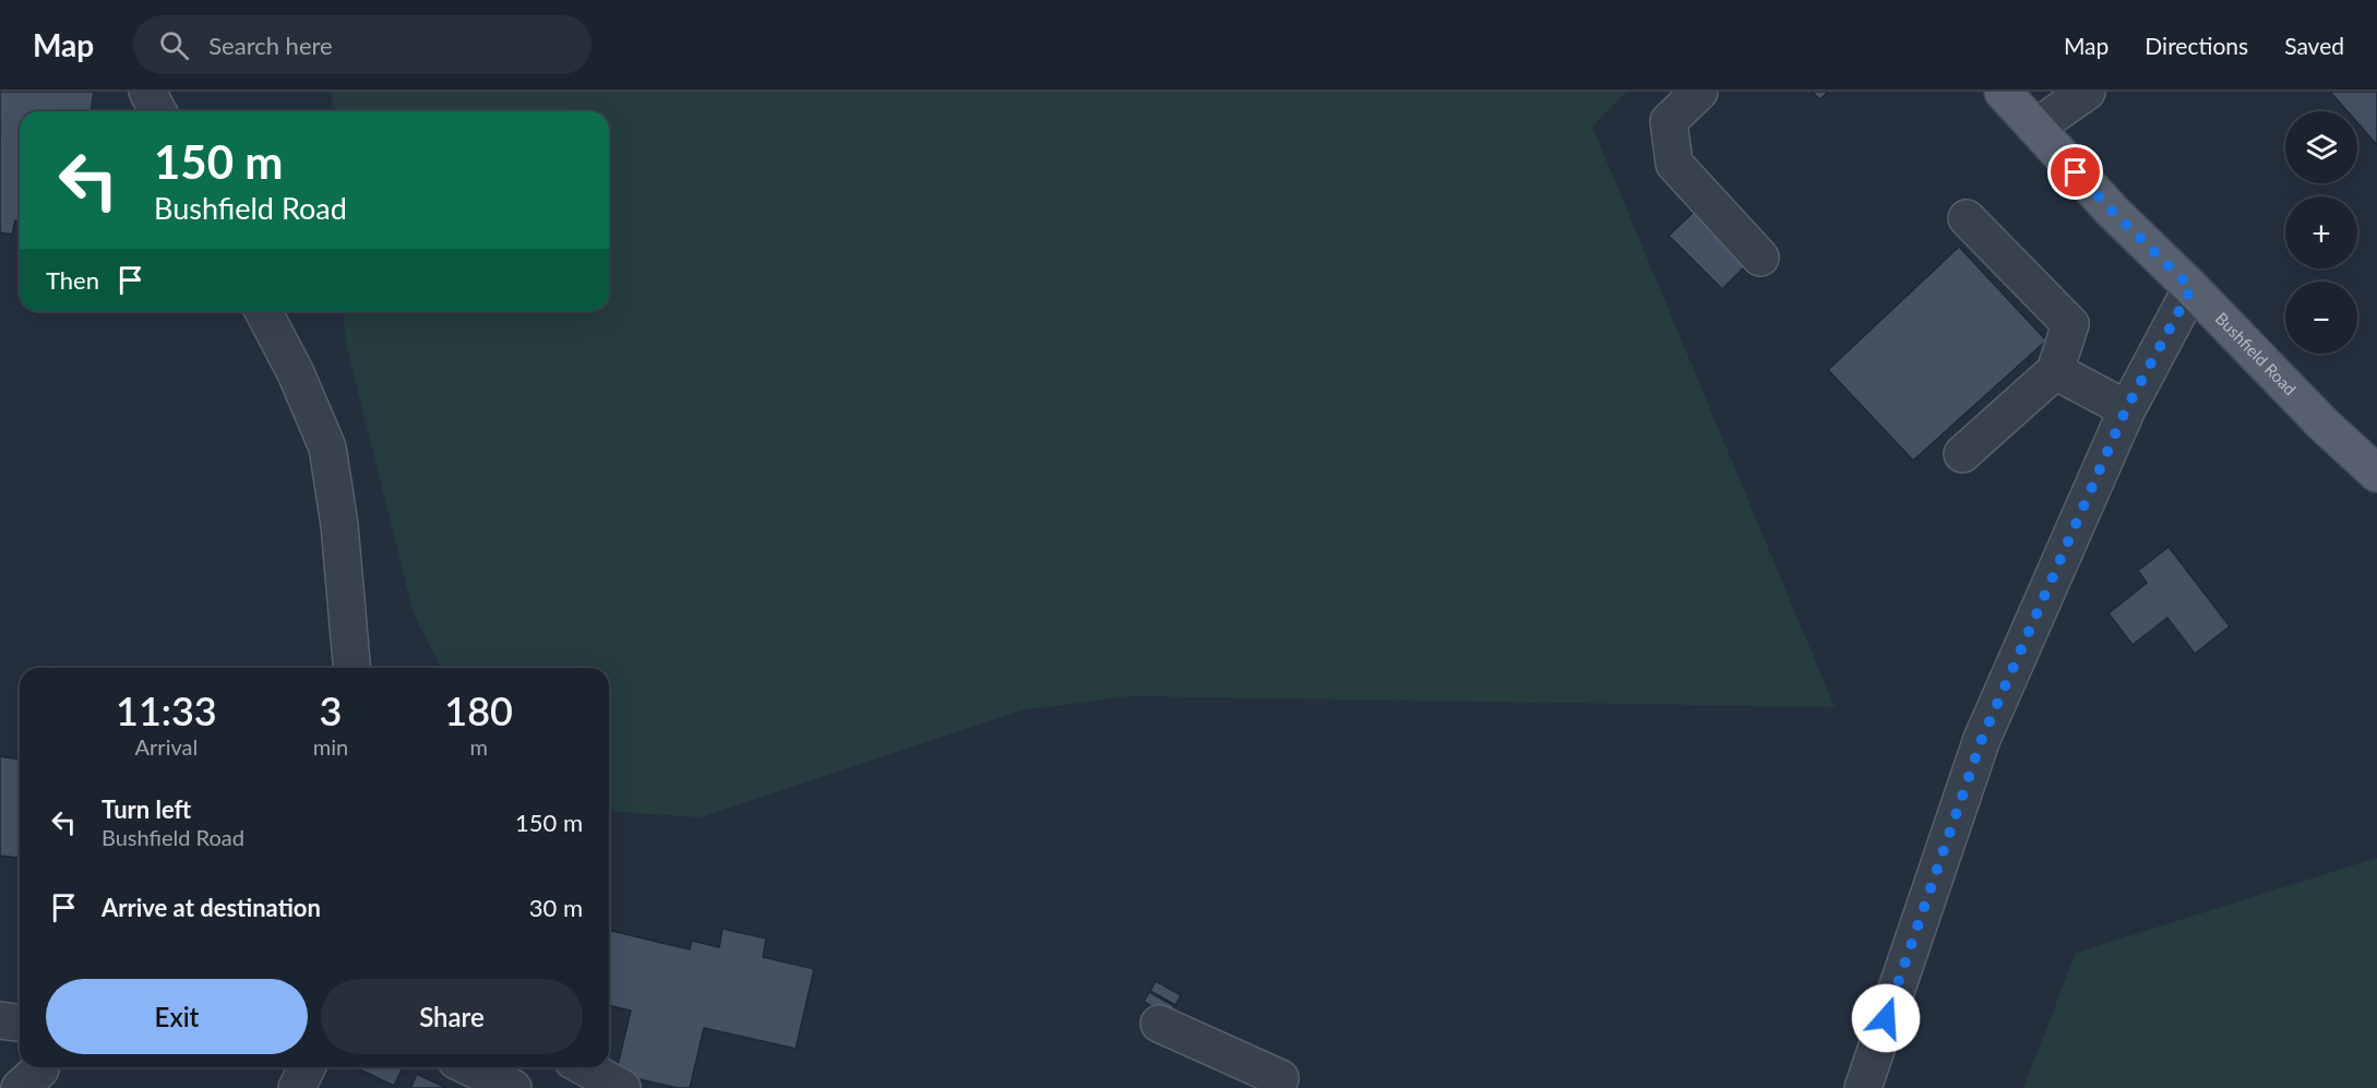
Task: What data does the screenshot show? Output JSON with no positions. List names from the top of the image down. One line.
{"streets":{"main road":["Bushfield Road"]},"page":{"header":"Map","search":"Search here","nav":["Map","Directions","Saved"],"map_buttons":["+","−"],"turn":["150 m","Bushfield Road"],"then":"Then","eta":["11:33","Arrival","3","min","180","m"],"list":[{"name":"Turn left","note":"Bushfield Road","value":"150 m"},{"name":"Arrive at destination","value":"30 m"}],"buttons":["Exit","Share"]}}
